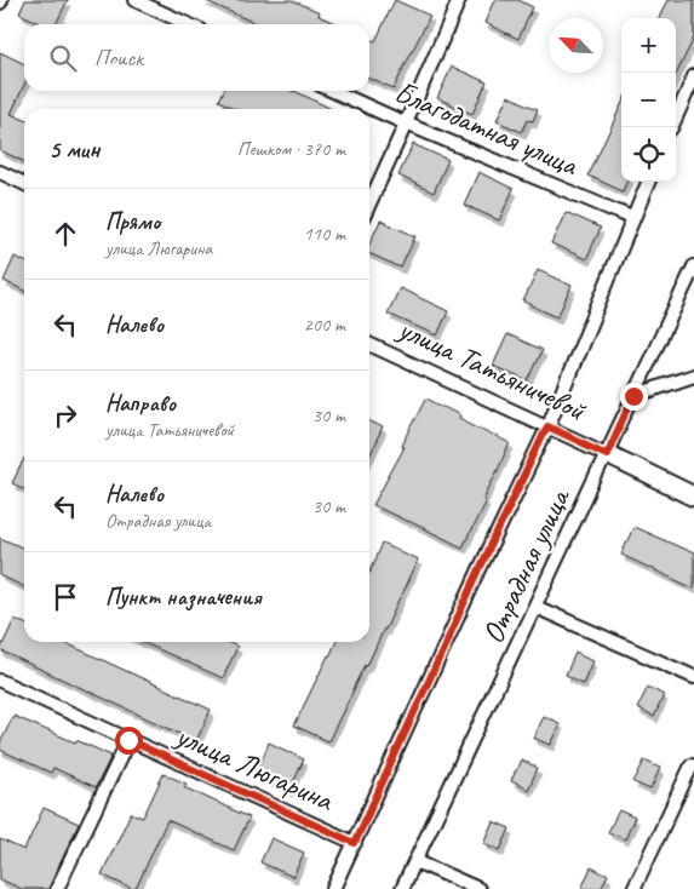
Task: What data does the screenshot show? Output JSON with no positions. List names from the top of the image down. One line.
{"streets":{"street":["Благодатная улица","улица Татьяничевой","Отрадная улица","улица Люгарина"]},"crossings":[["улица Татьяничевой","Отрадная улица"]],"north":"top left","page":{"map_buttons":["+","−"],"search":"Поиск","heading":["5 мин","Пешком · 370 m"],"list":[["Прямо","улица Люгарина","110 m"],["Налево","200 m"],["Направо","улица Татьяничевой","30 m"],["Налево","Отрадная улица","30 m"],"Пункт назначения"]}}
